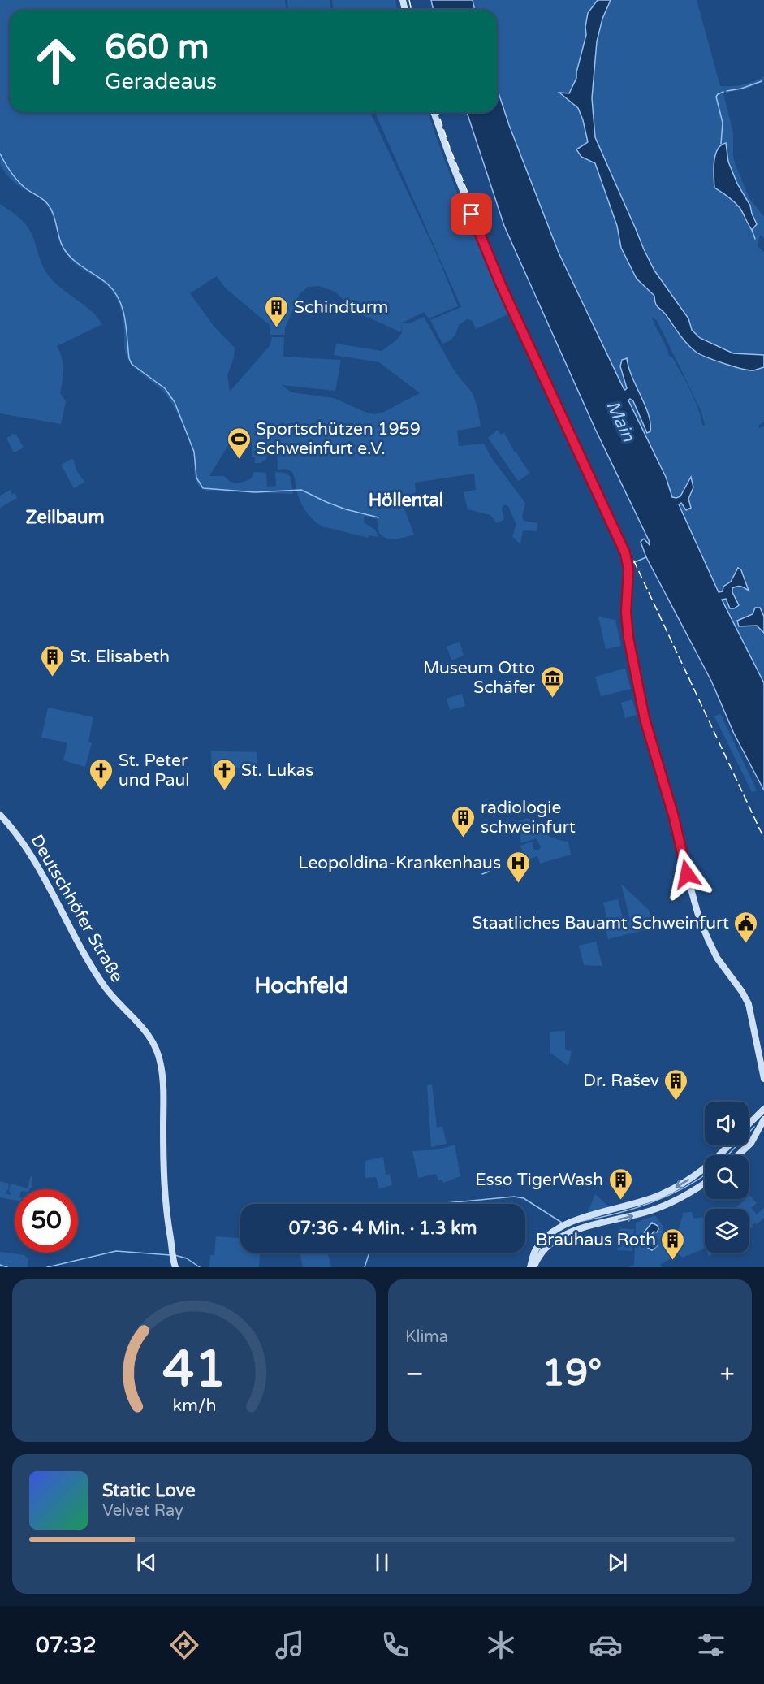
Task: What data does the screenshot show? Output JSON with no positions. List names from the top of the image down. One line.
{"streets":{"main road":["Deutschhöfer Straße"]},"districts":["Höllental","Zeilbaum","Hochfeld"],"water":["Main"],"places":{"building":["Schindturm","St. Elisabeth","radiologie schweinfurt","Dr. Rašev","Esso TigerWash","Brauhaus Roth"],"sports":["Sportschützen 1959 Schweinfurt e.V."],"museum":["Museum Otto Schäfer"],"church":["St. Peter und Paul","St. Lukas"],"hospital":["Leopoldina-Krankenhaus"],"public building":["Staatliches Bauamt Schweinfurt"]},"page":{"turn":["660 m","Geradeaus"],"limit":"50","trip":"07:36 · 4 Min. · 1.3 km","tile":"Klima","heat":["−","19°","+"],"song":["Static Love","Velvet Ray"],"tabs":"07:32","gauge":["41","km/h"]}}
